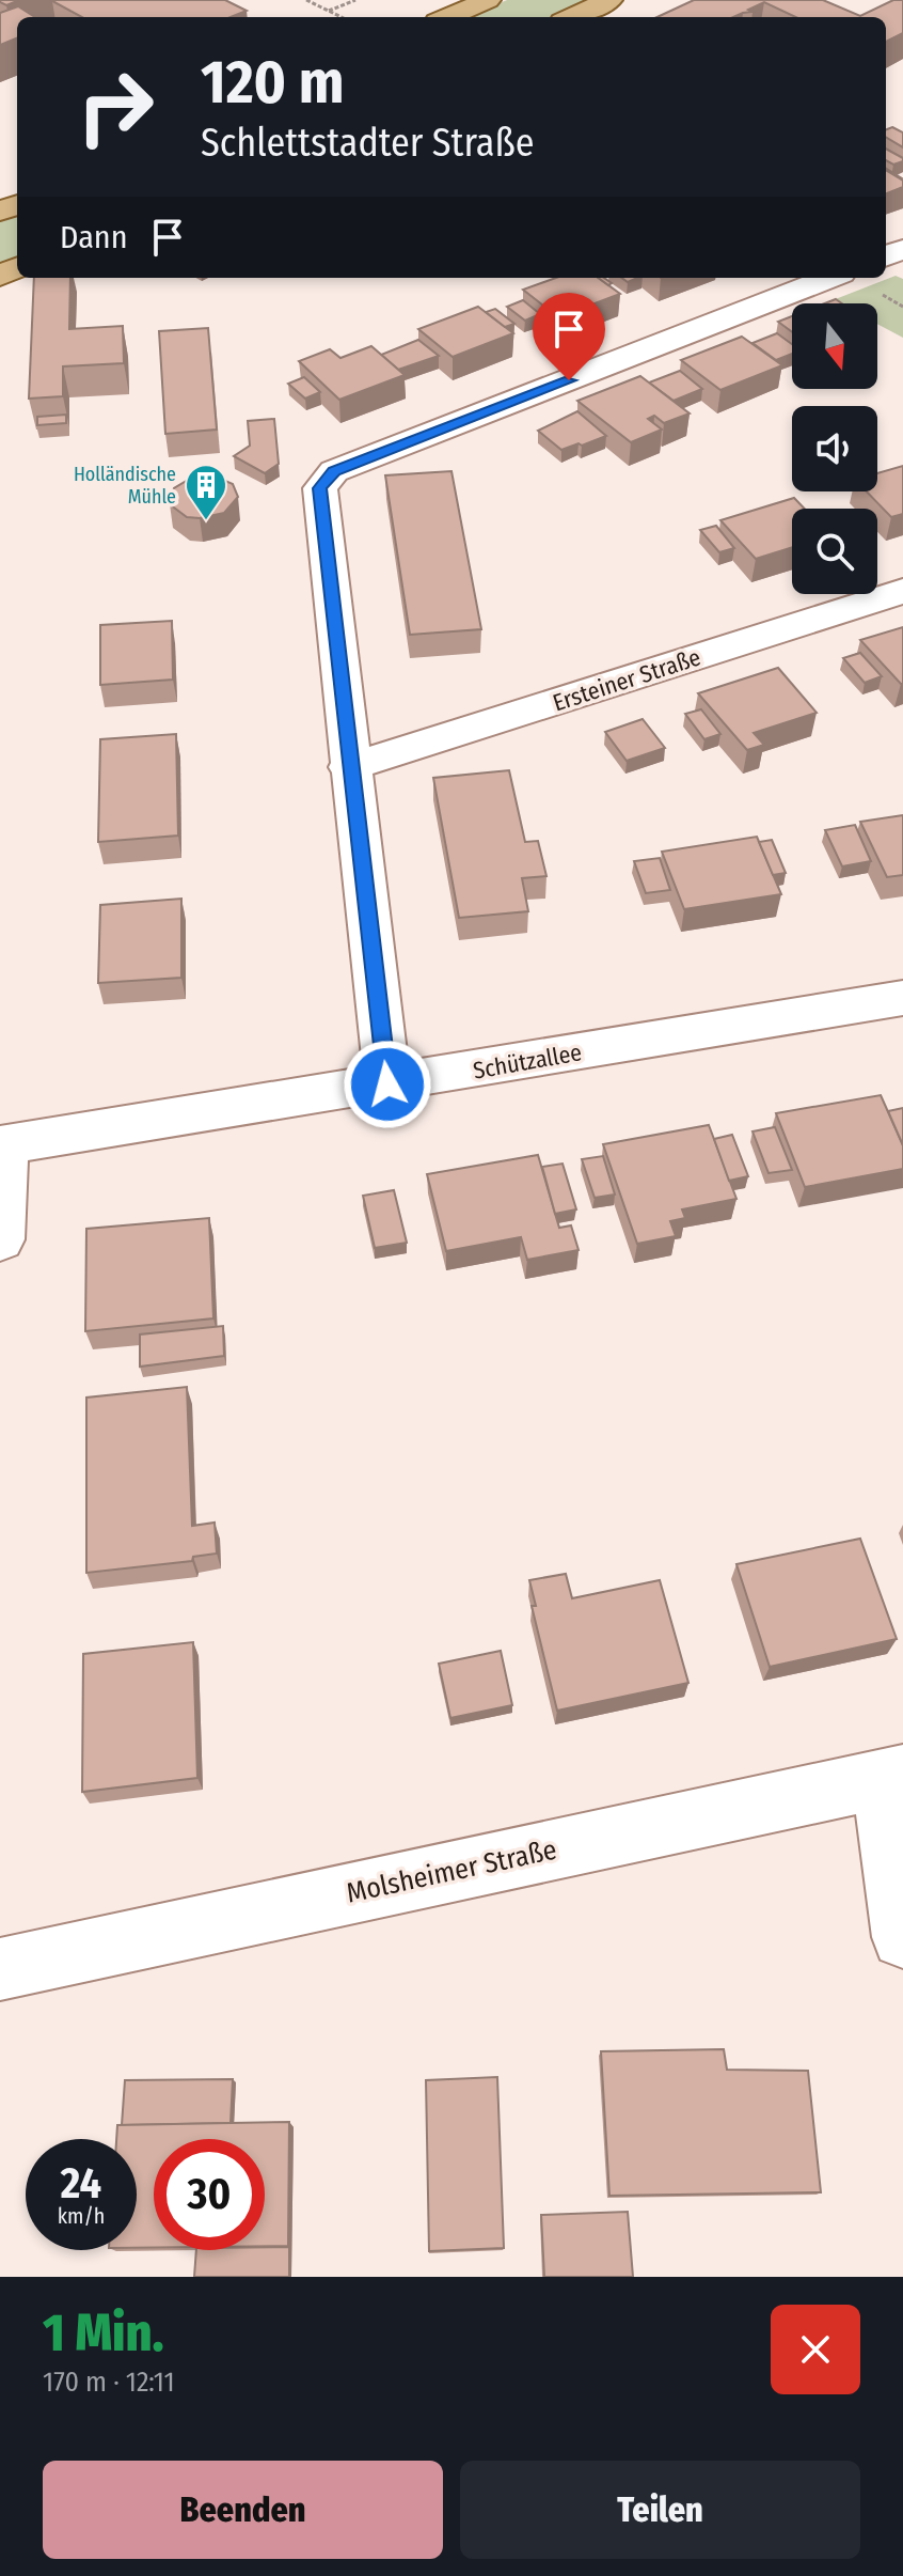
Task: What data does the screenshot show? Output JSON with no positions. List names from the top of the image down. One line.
{"streets":{"street":["Ersteiner Straße","Schützallee","Molsheimer Straße"]},"places":{"building":["Holländische Mühle"]},"north":"bottom","page":{"turn":["120 m","Schlettstadter Straße"],"then":"Dann","speed":"24 km/h","limit":"30","heading":["1 Min.","170 m · 12:11"],"buttons":["Beenden","Teilen"]}}
